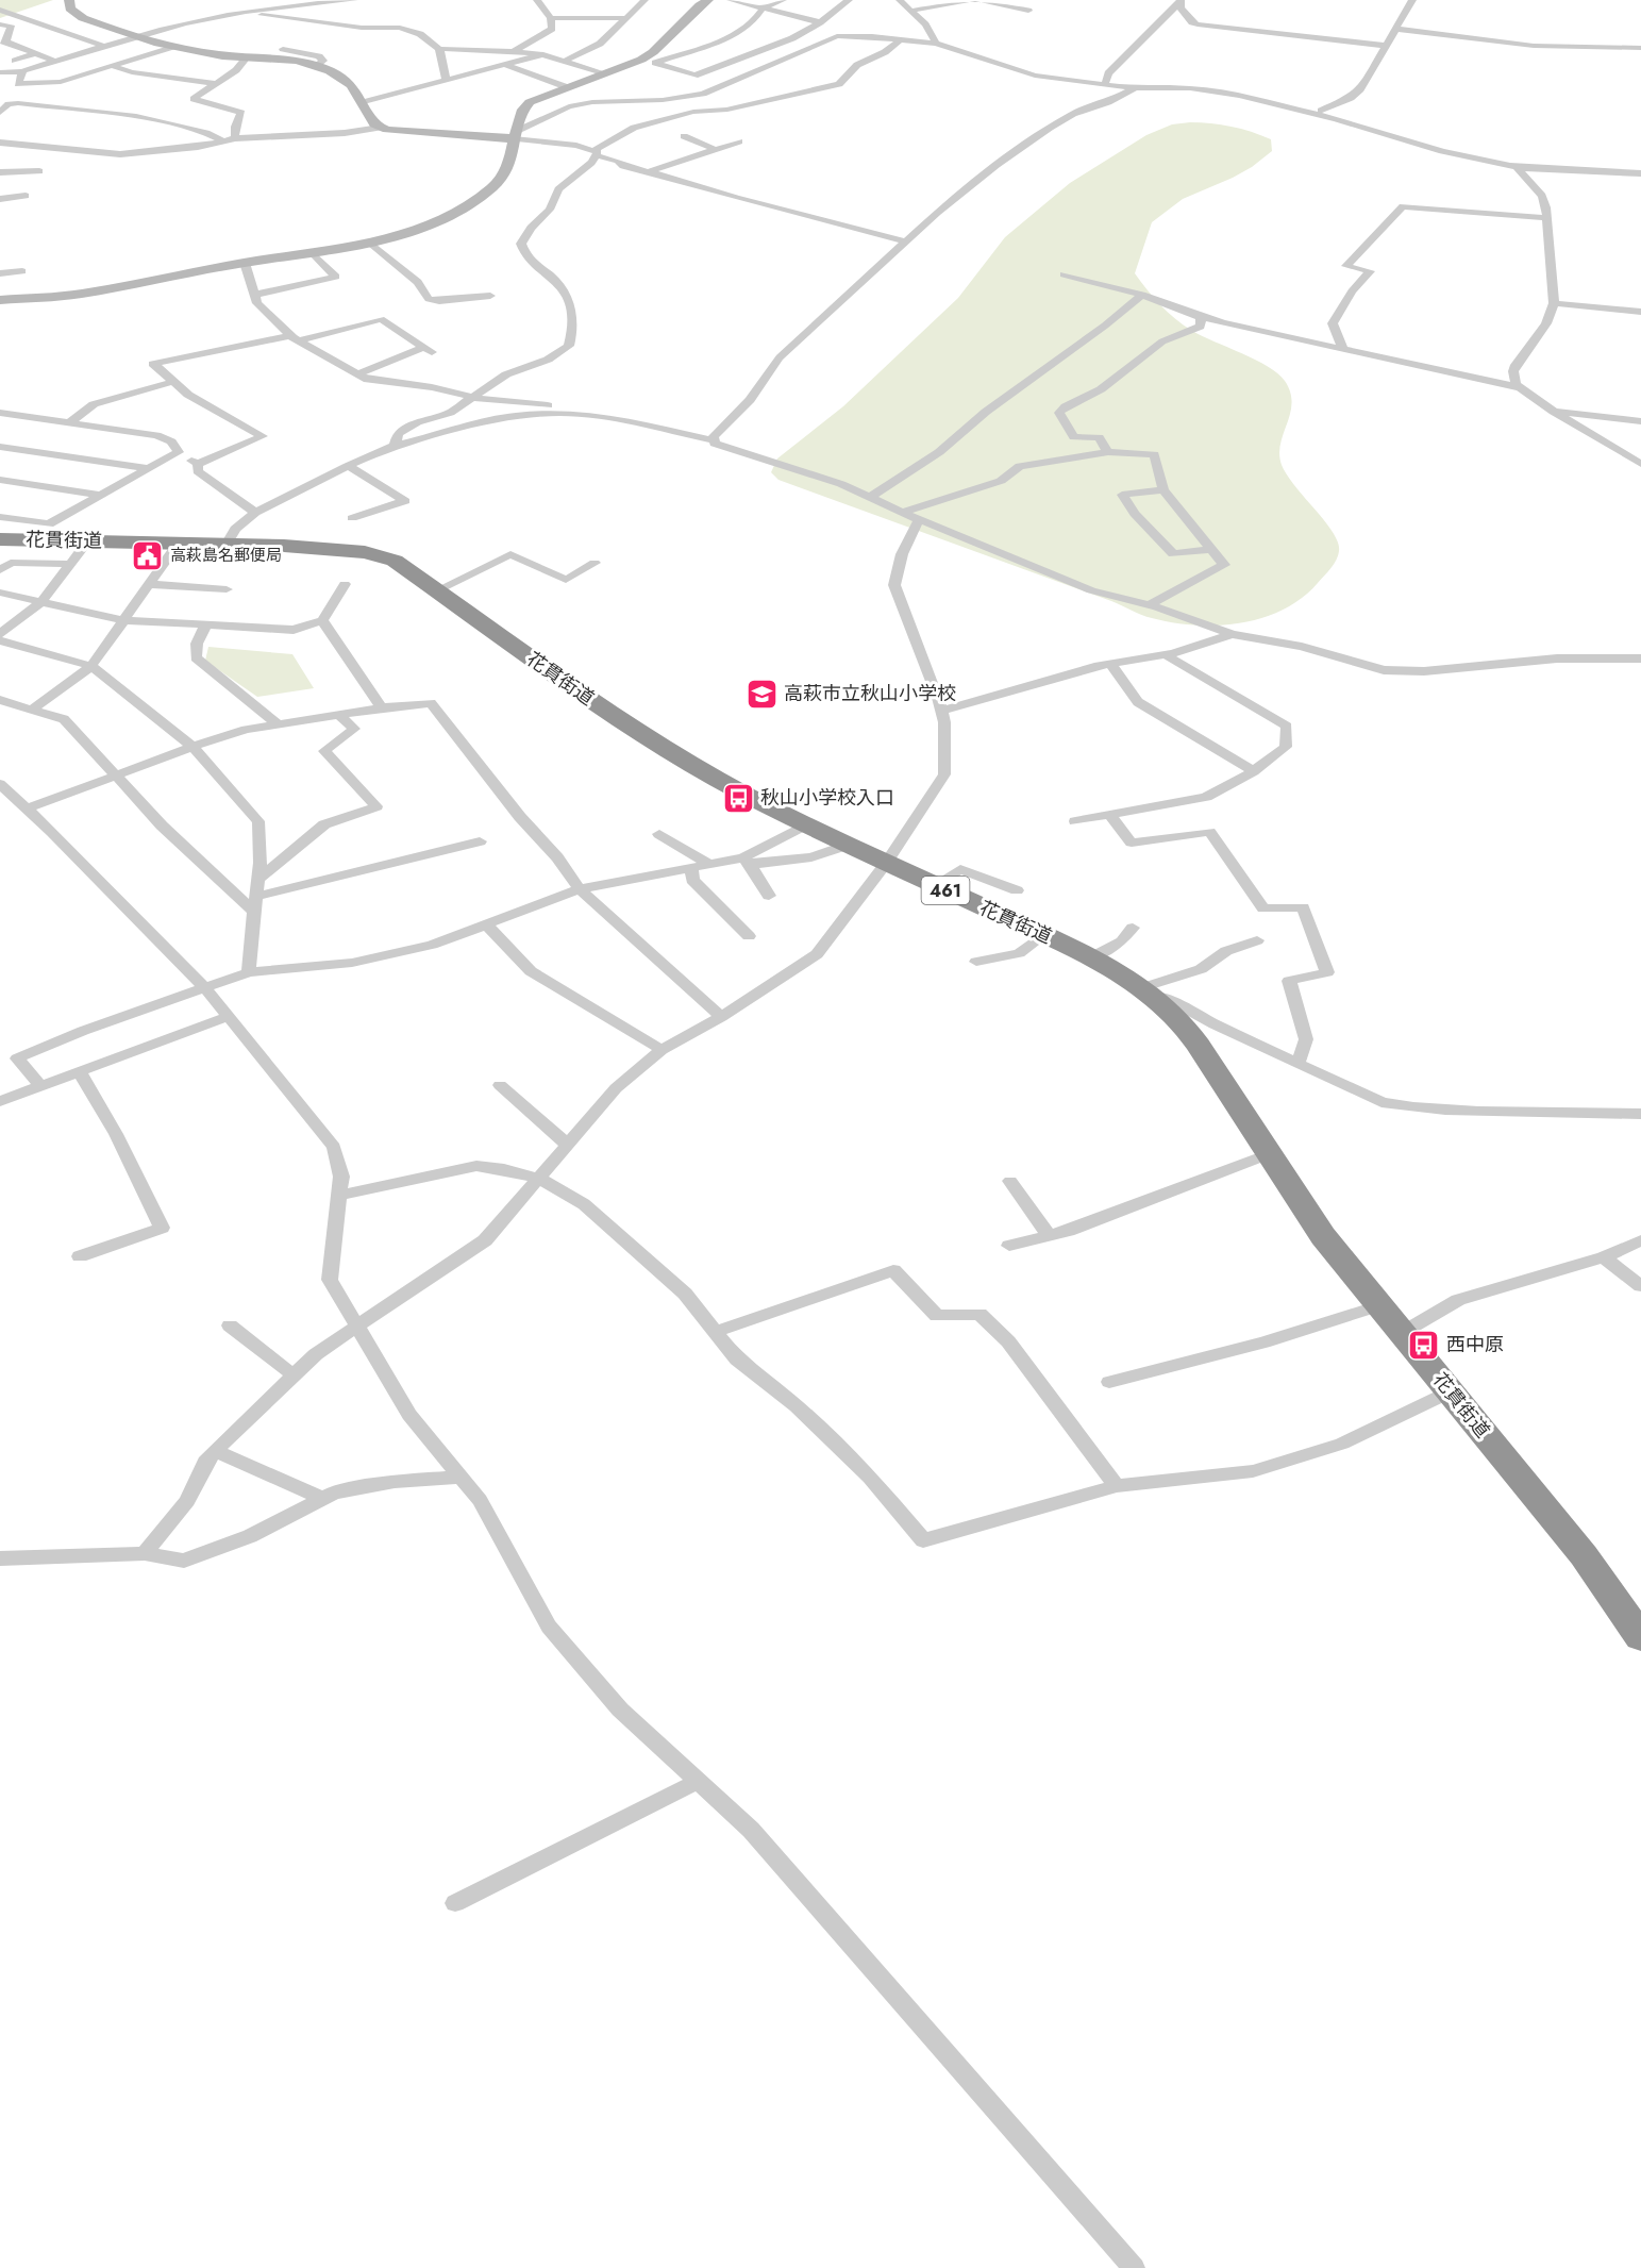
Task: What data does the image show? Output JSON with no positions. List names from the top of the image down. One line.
{"streets":{"highway":["花貫街道","461"]},"places":{"public building":["高萩島名郵便局"],"school or university":["高萩市立秋山小学校"],"bus stop":["秋山小学校入口","西中原"]}}
